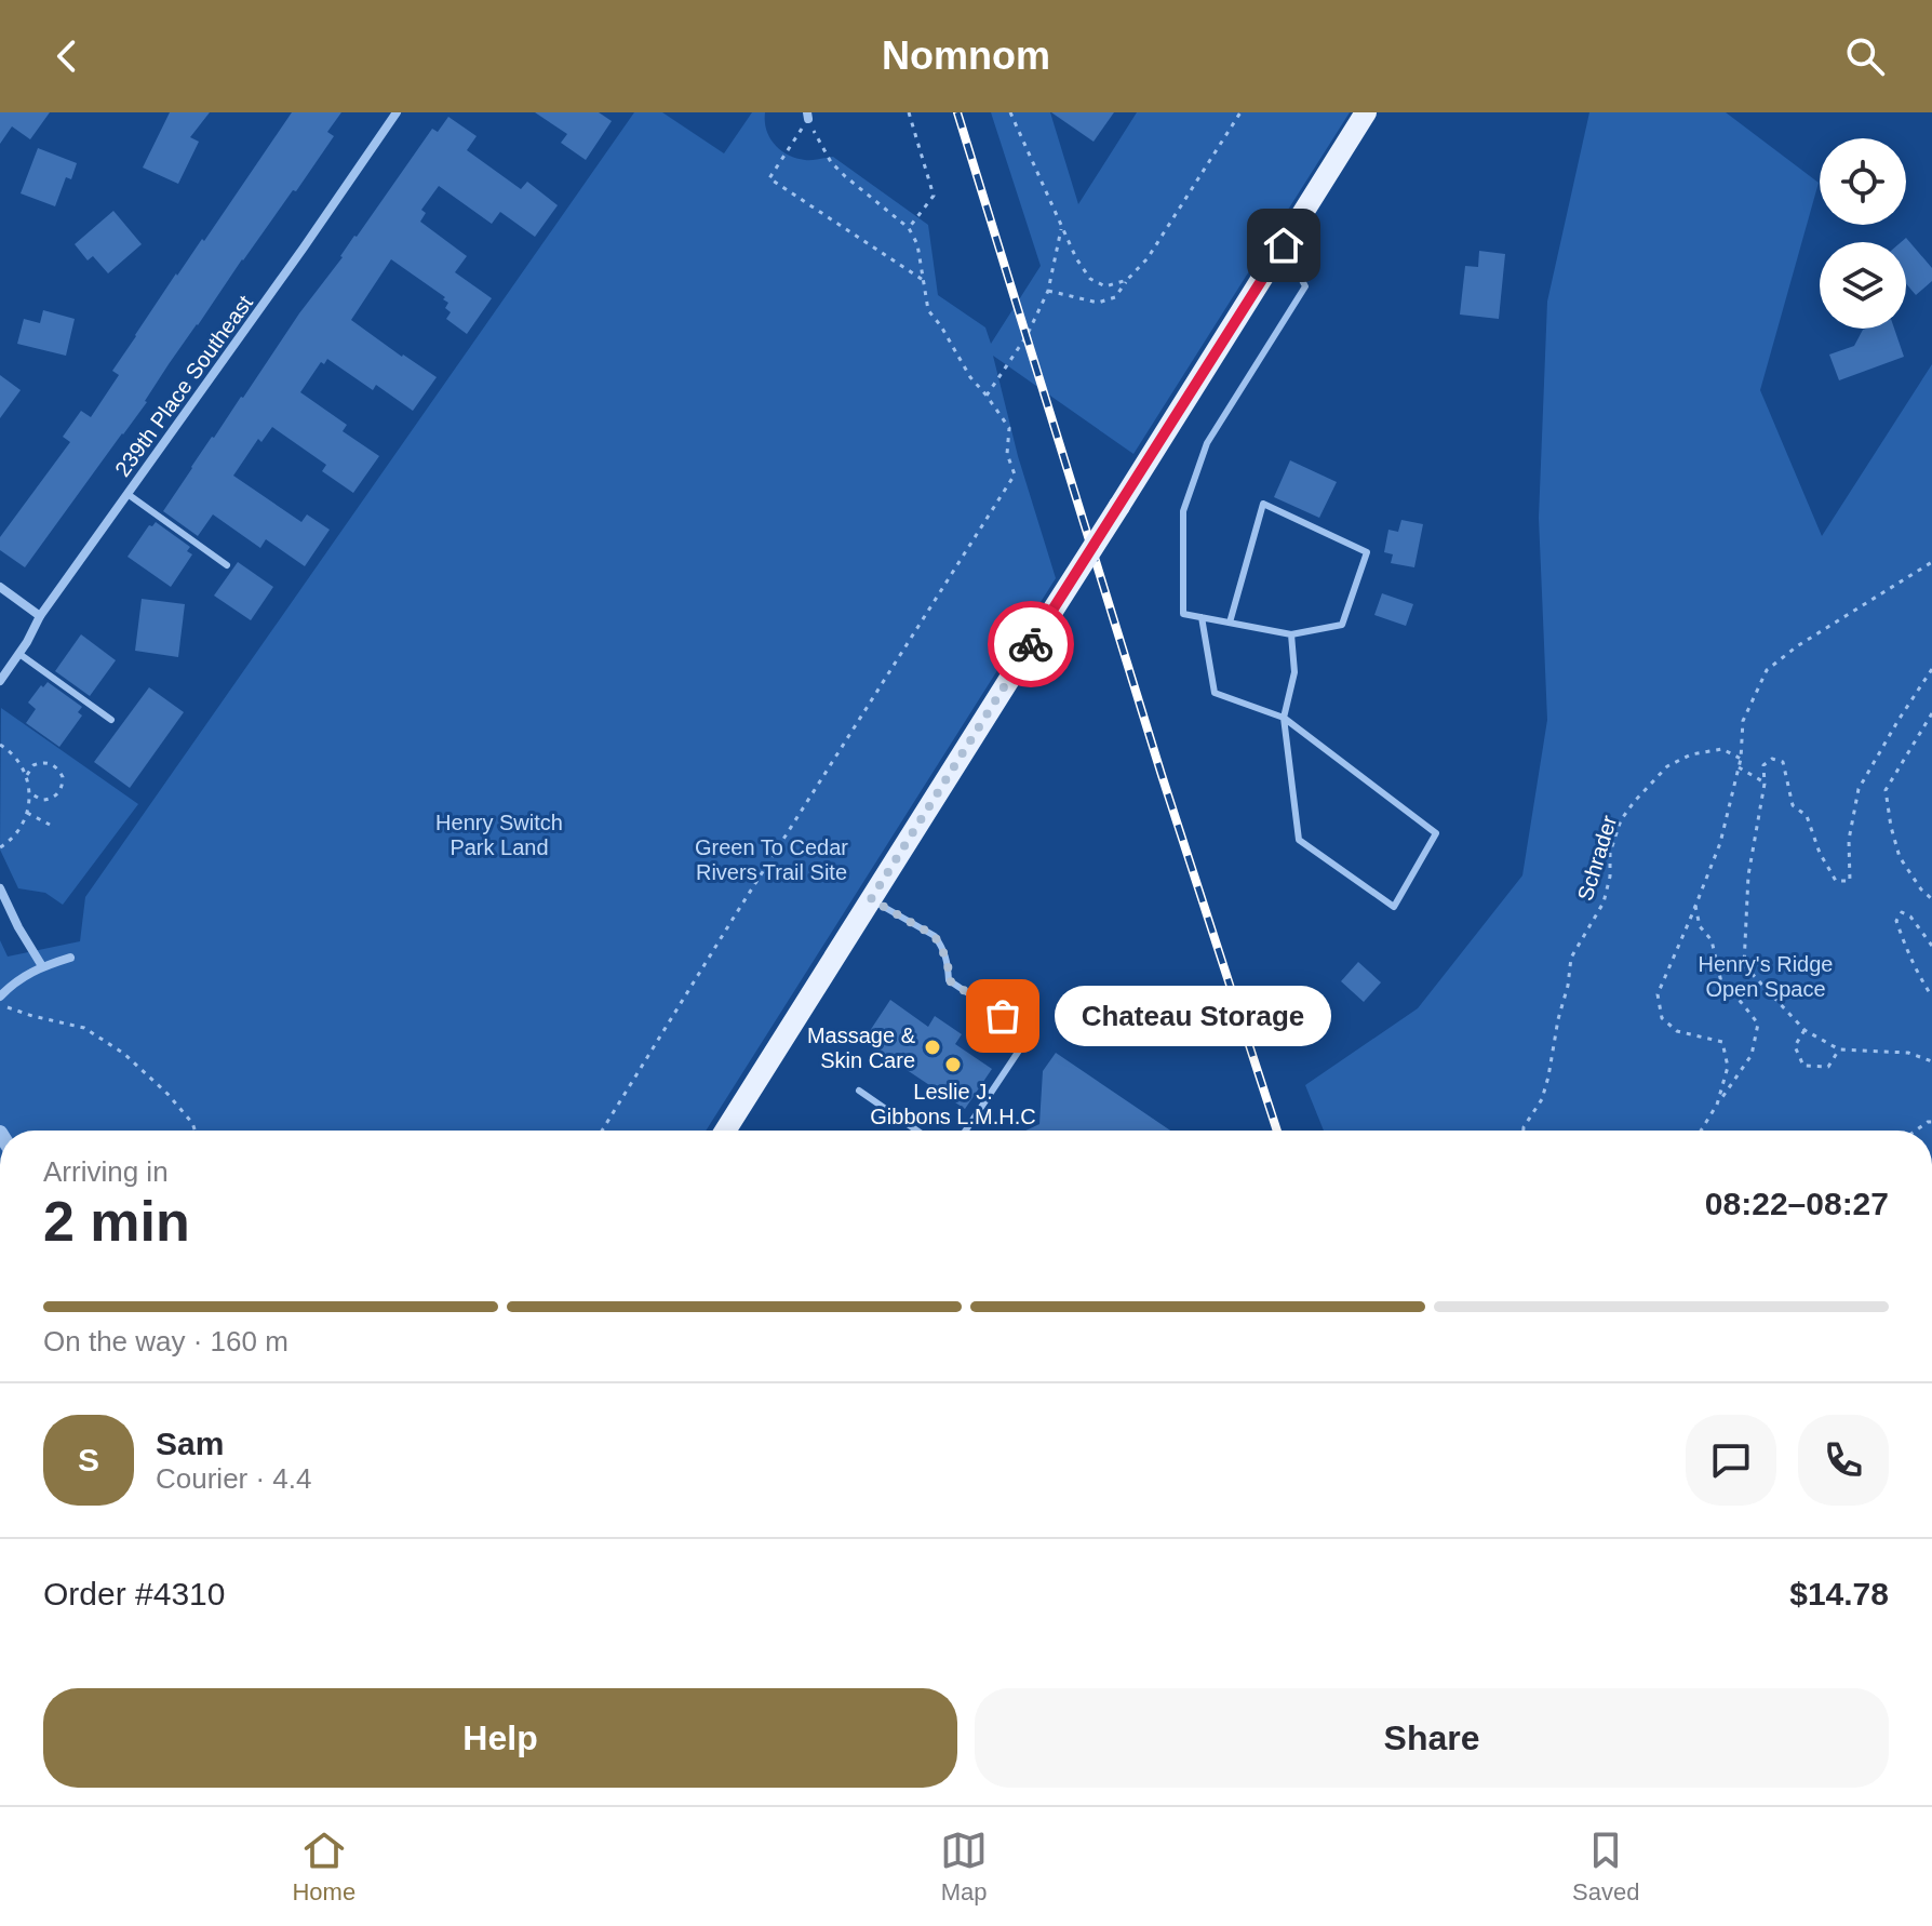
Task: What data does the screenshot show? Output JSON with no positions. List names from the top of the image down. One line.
{"streets":{"street":["239th Place Southeast"],"path":["Schrader"]},"parks":["Henry Switch Park Land","Green To Cedar Rivers Trail Site","Henry's Ridge Open Space"],"places":["Chateau Storage","Massage & Skin Care","Leslie J. Gibbons L.M.H.C"],"page":{"header":"Nomnom","bubble":"Chateau Storage","heading":["2 min","Arriving in","08:22–08:27"],"panel":["Sam","Courier · 4.4","Order #4310","$14.78"],"bar":"On the way · 160 m","round":"S","buttons":["Help","Share"],"tabs":["Home","Map","Saved"]}}
